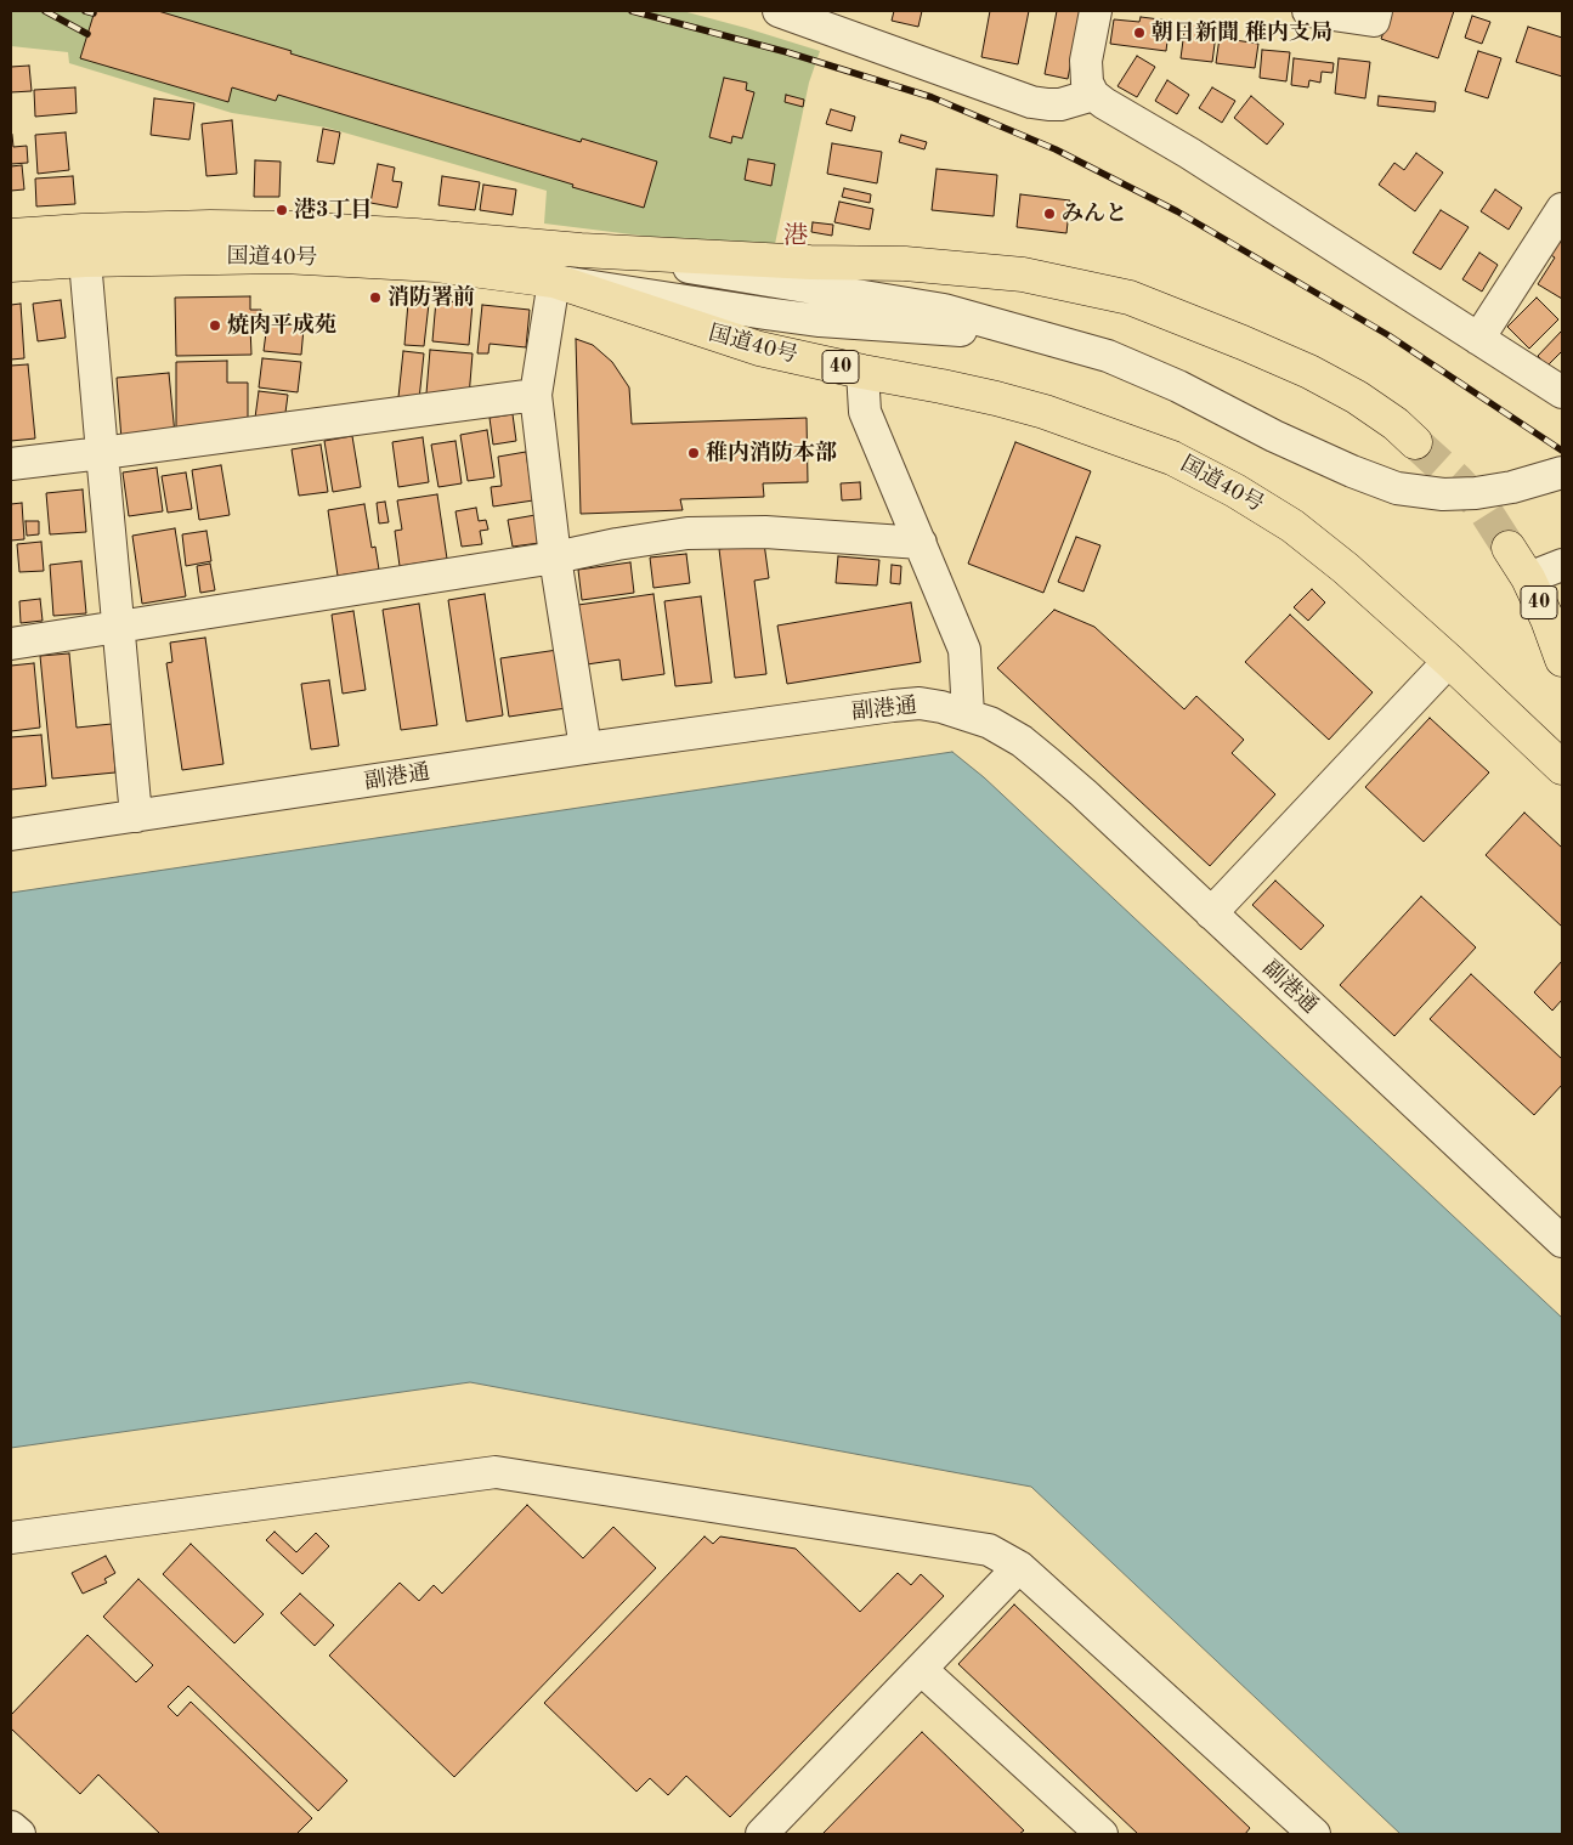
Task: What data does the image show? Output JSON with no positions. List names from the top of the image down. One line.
{"streets":{"highway":["国道40号","40"],"street":["副港通"]},"districts":["港"],"places":["朝日新聞 稚内支局","港3丁目","みんと","消防署前","焼肉平成苑","稚内消防本部"]}
